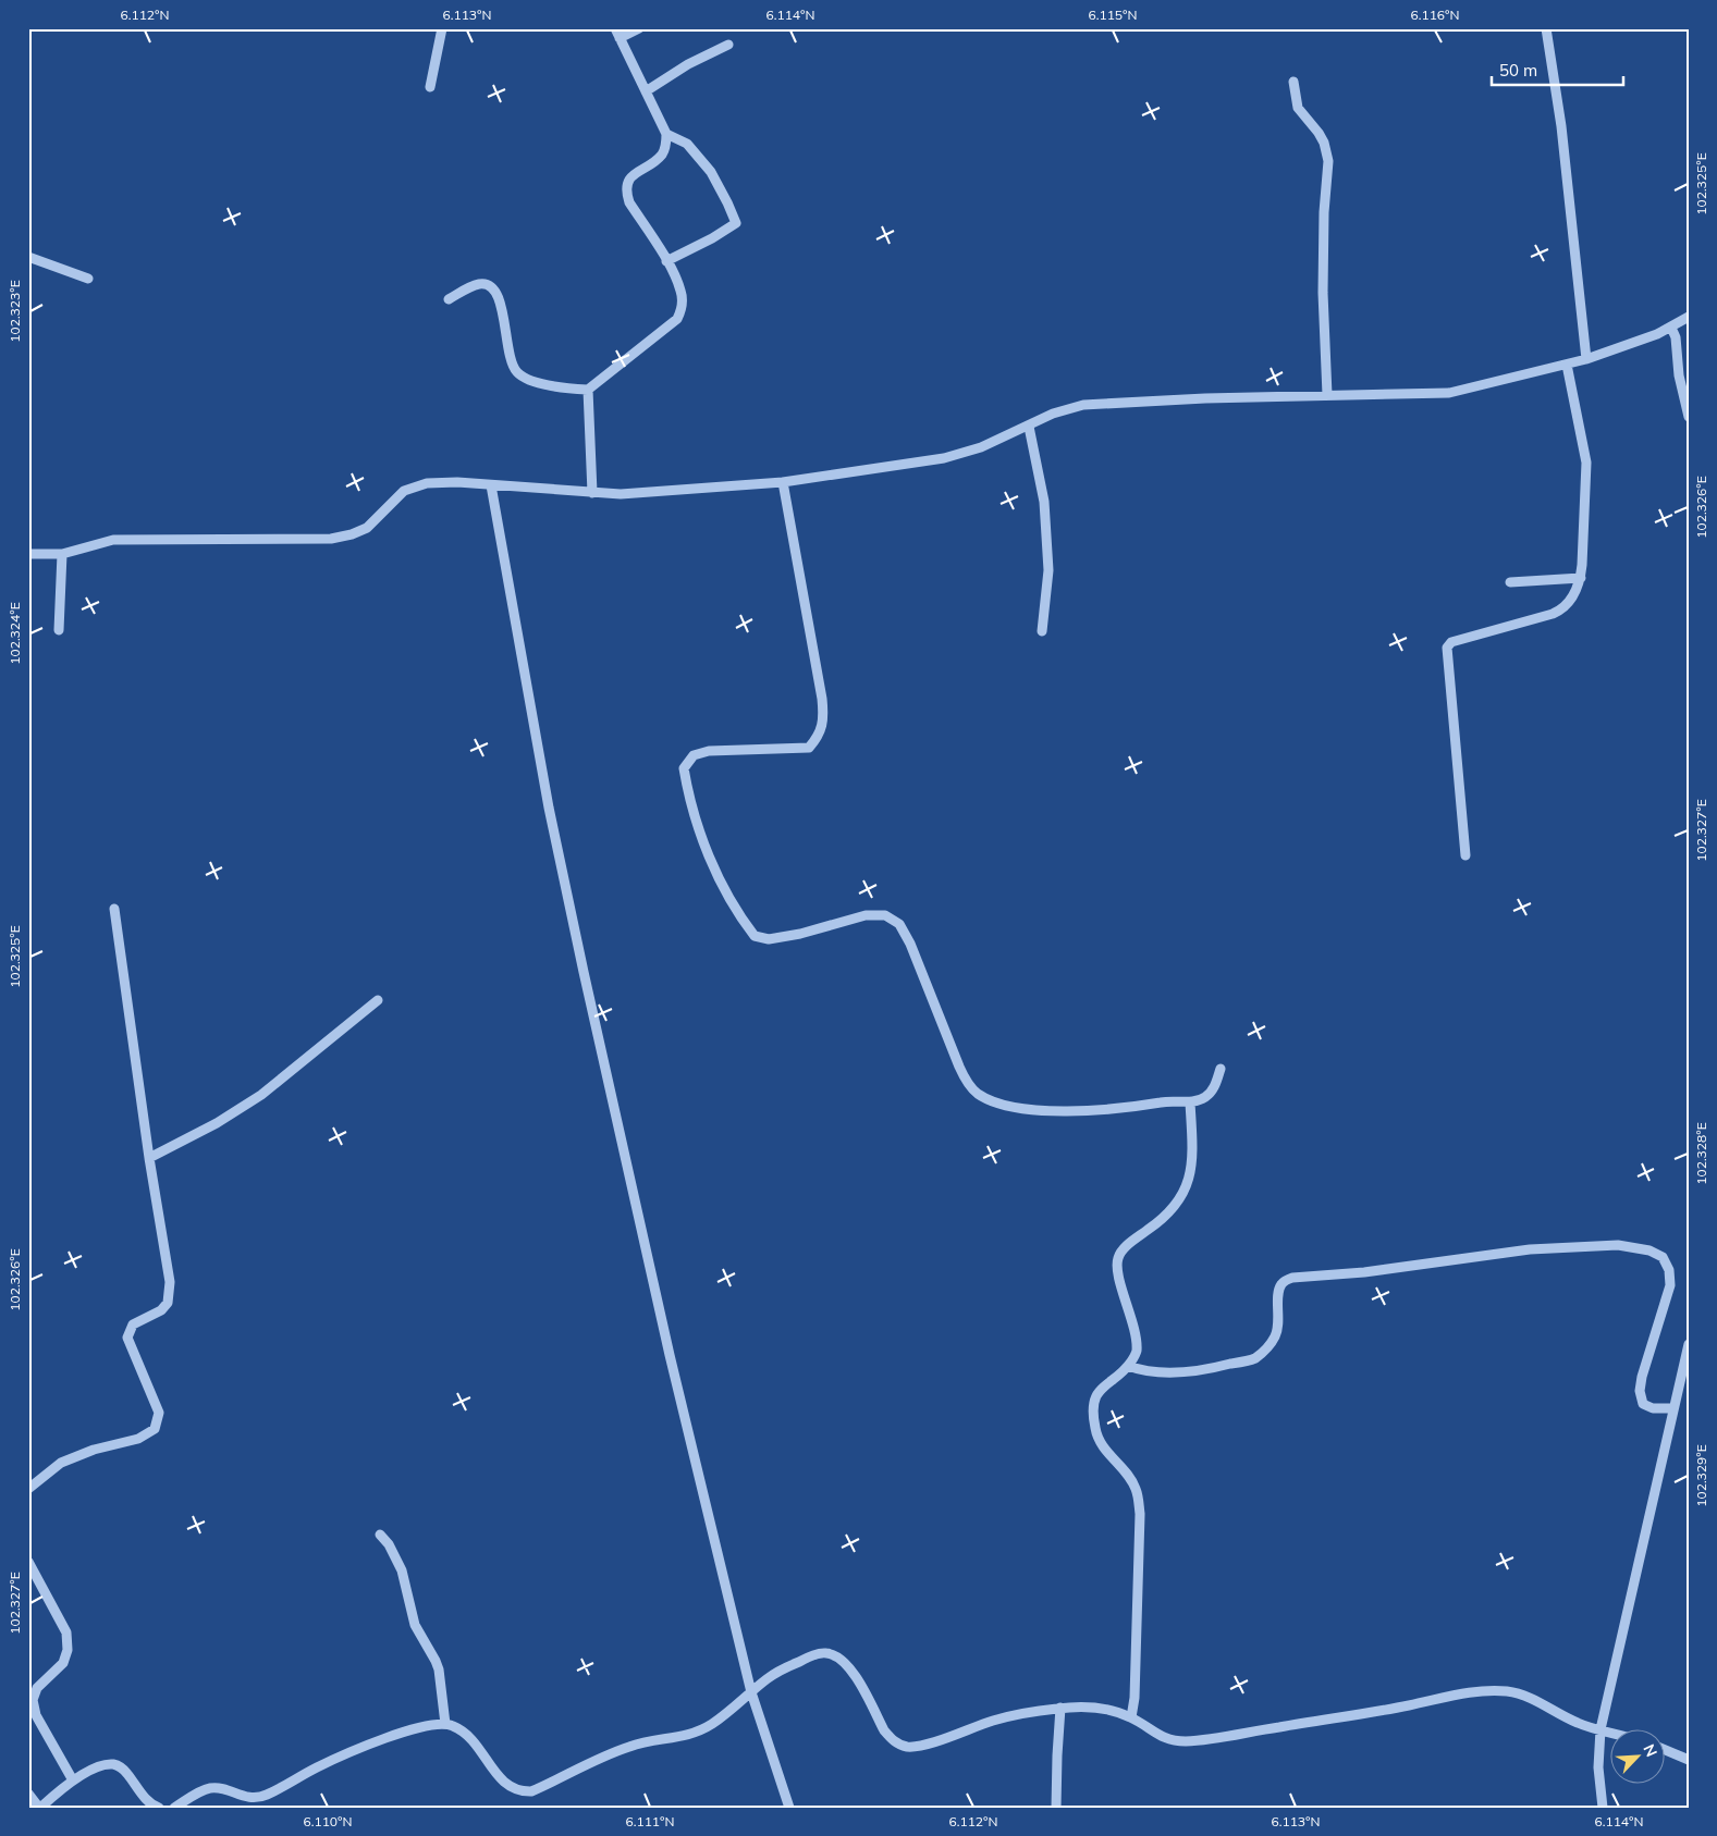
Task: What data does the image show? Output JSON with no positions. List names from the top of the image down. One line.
{"scale_bar":"50 m","north":"top right","coordinates":["6.112°N","6.113°N","6.114°N","6.115°N","6.116°N","102.325°E","102.323°E","102.326°E","102.324°E","102.327°E","102.328°E","102.329°E","6.110°N","6.111°N"]}
